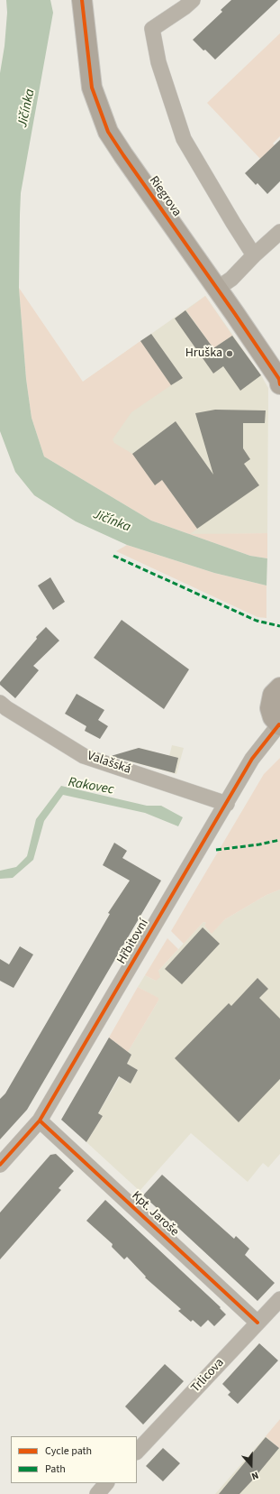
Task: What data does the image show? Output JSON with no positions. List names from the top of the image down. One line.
{"streets":{"street":["Riegrova","Valašská","Hřbitovní","Kpt. Jaroše","Trlicova"]},"crossings":[["Valašská","Hřbitovní"],["Hřbitovní","Kpt. Jaroše"],["Kpt. Jaroše","Trlicova"]],"water":["Jičínka","Rakovec"],"places":["Hruška"],"legend":["Cycle path","Path"],"north":"bottom"}
